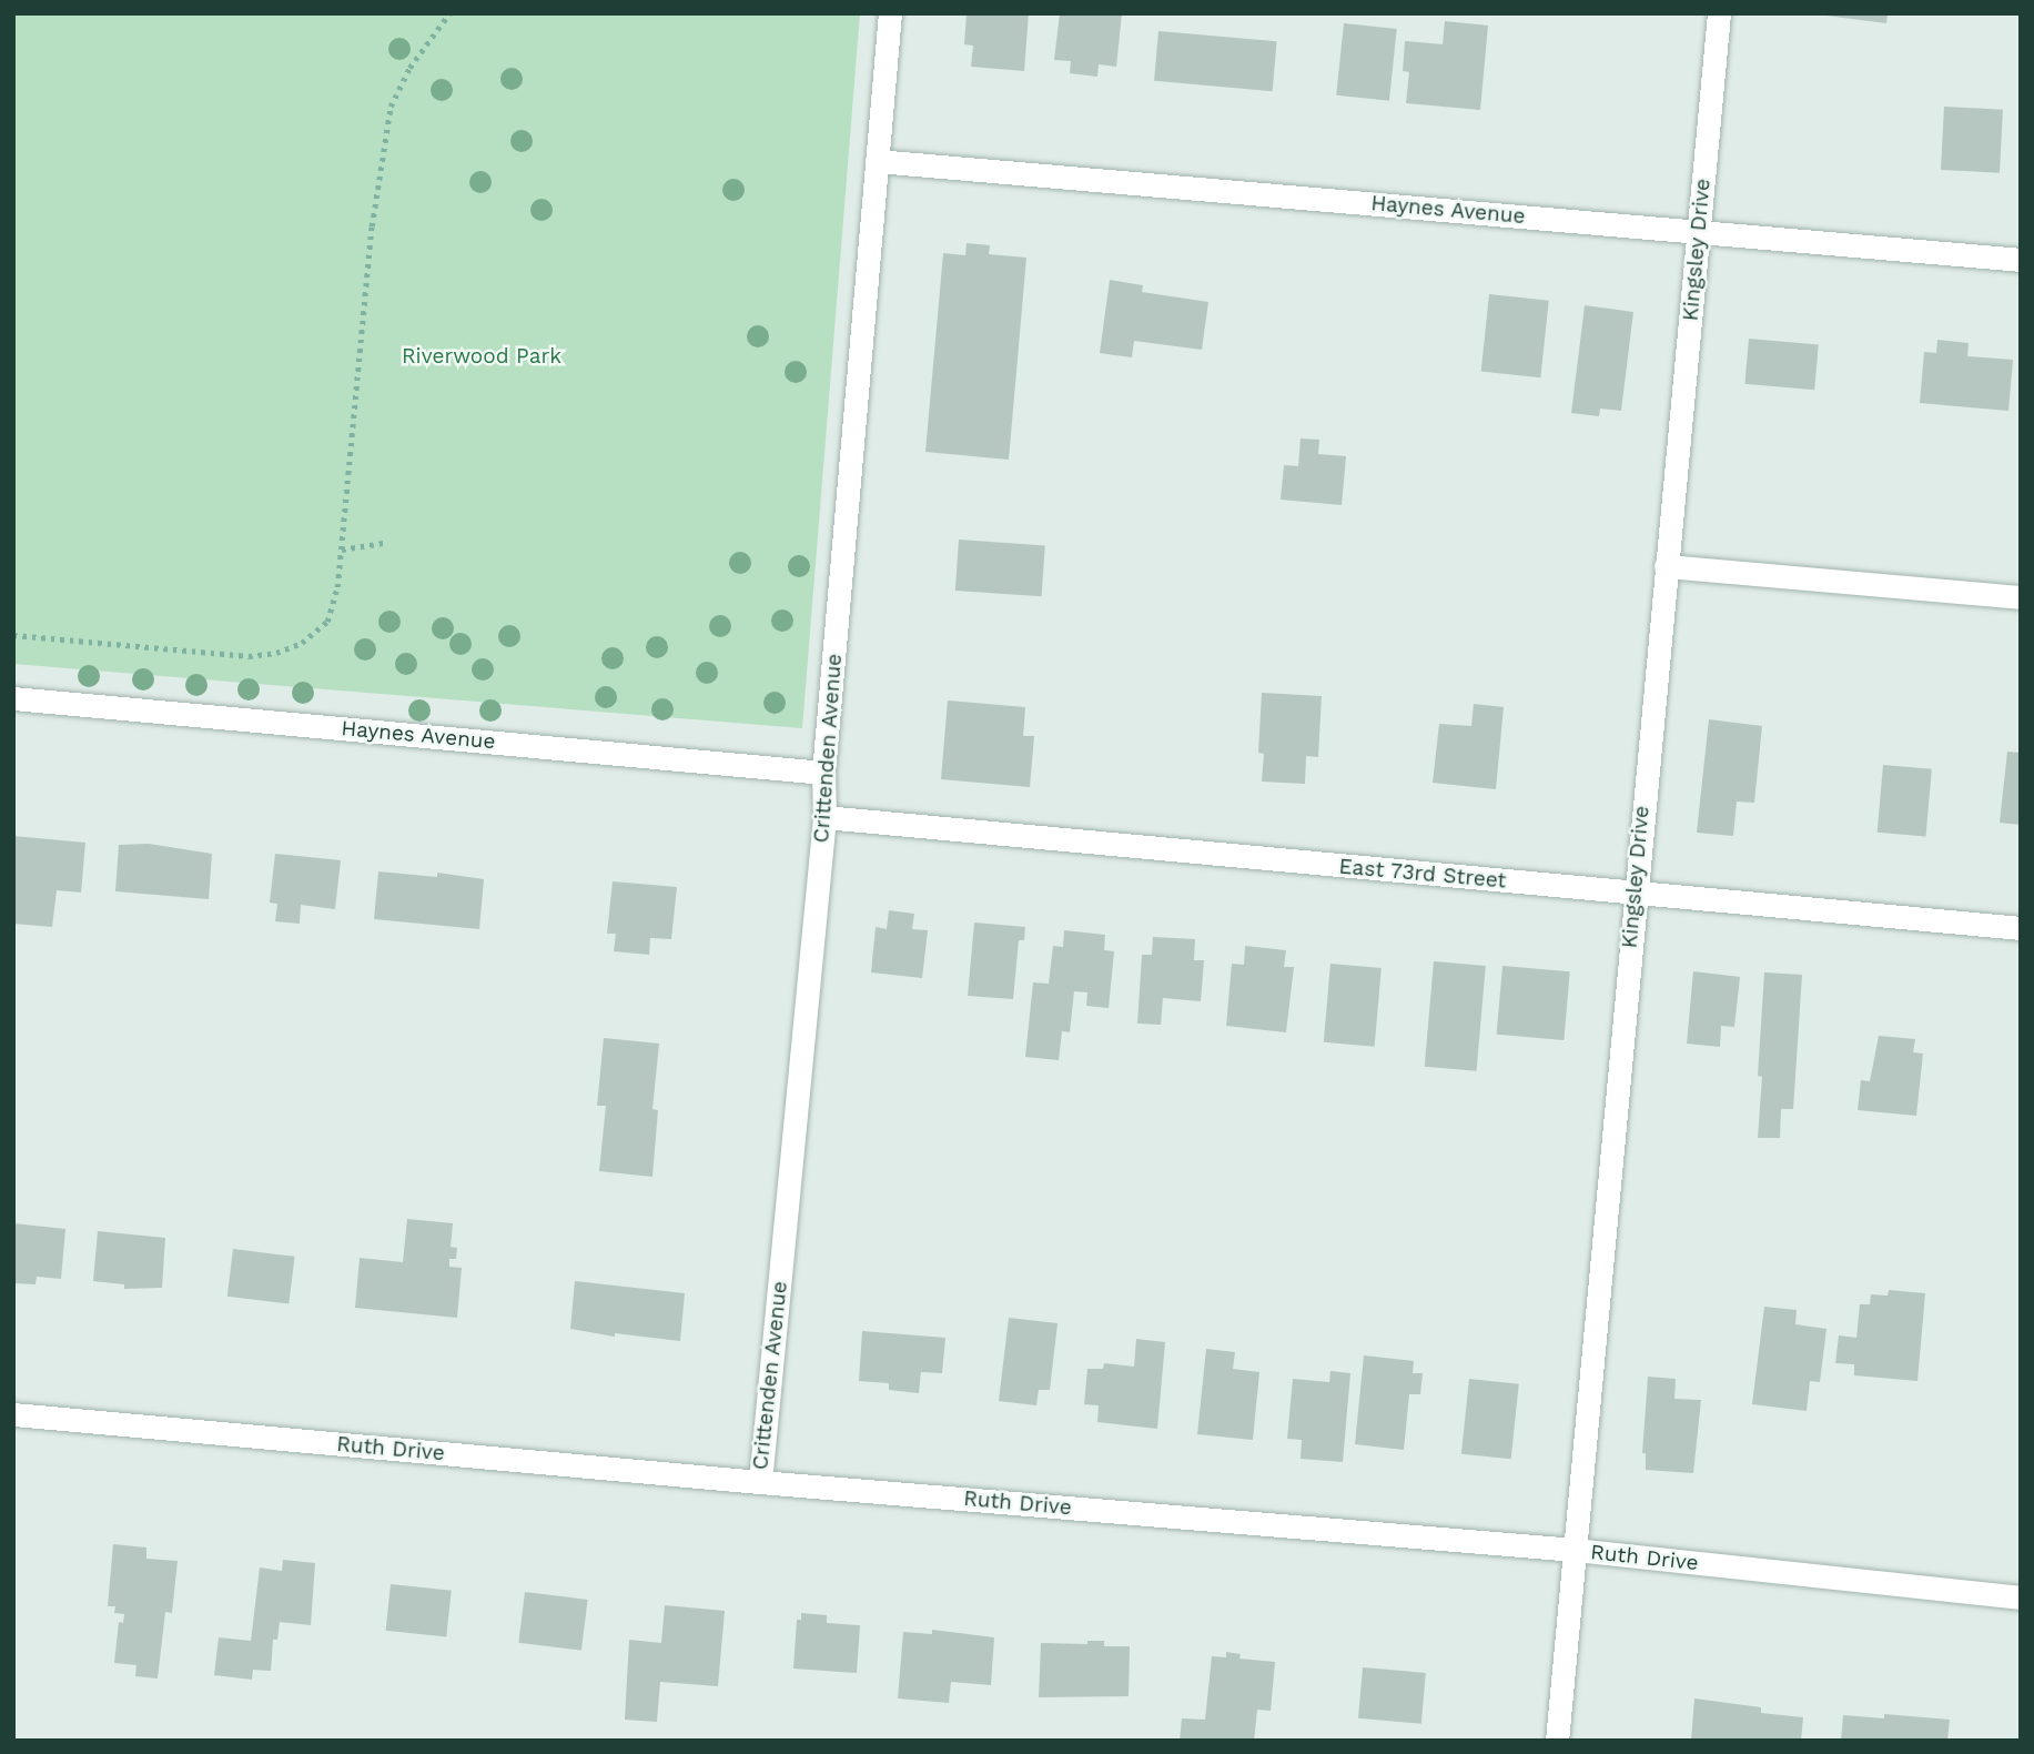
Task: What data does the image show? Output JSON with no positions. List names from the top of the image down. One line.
{"streets":{"street":["Haynes Avenue","Kingsley Drive","Crittenden Avenue","East 73rd Street","Ruth Drive"]},"crossings":[["Haynes Avenue","Kingsley Drive"],["Haynes Avenue","Crittenden Avenue"],["Kingsley Drive","East 73rd Street"],["Kingsley Drive","Ruth Drive"],["Crittenden Avenue","East 73rd Street"],["Crittenden Avenue","Ruth Drive"]],"parks":["Riverwood Park"]}
